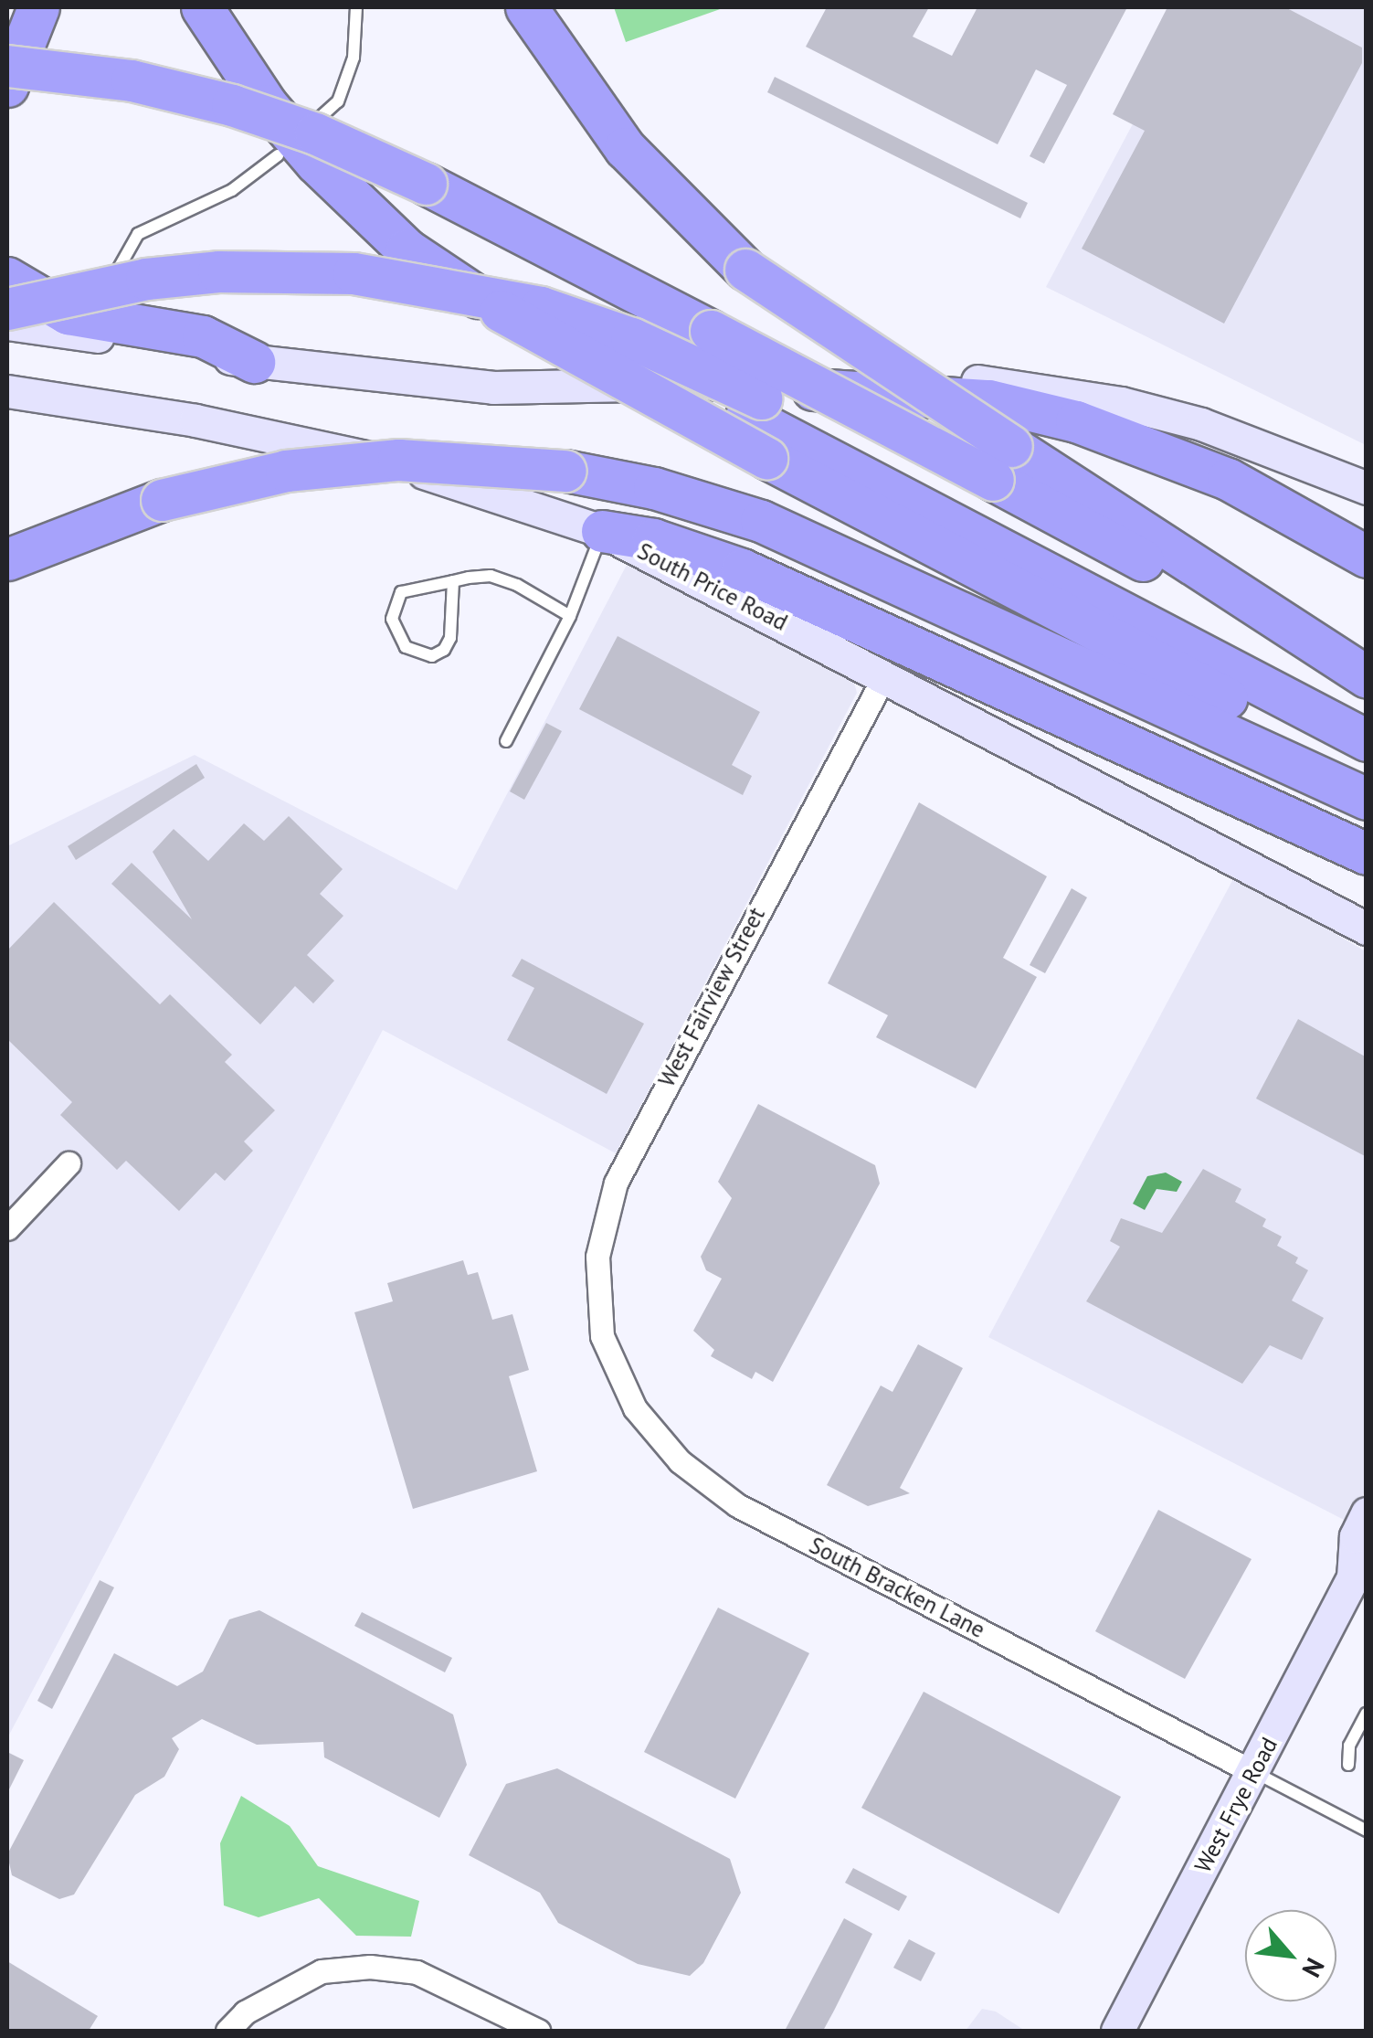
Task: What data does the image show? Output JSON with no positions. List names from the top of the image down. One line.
{"streets":{"main road":["South Price Road","West Frye Road"],"street":["West Fairview Street","South Bracken Lane"]},"crossings":[["South Price Road","West Fairview Street"],["West Fairview Street","South Bracken Lane"],["South Bracken Lane","West Frye Road"]],"north":"bottom right"}
